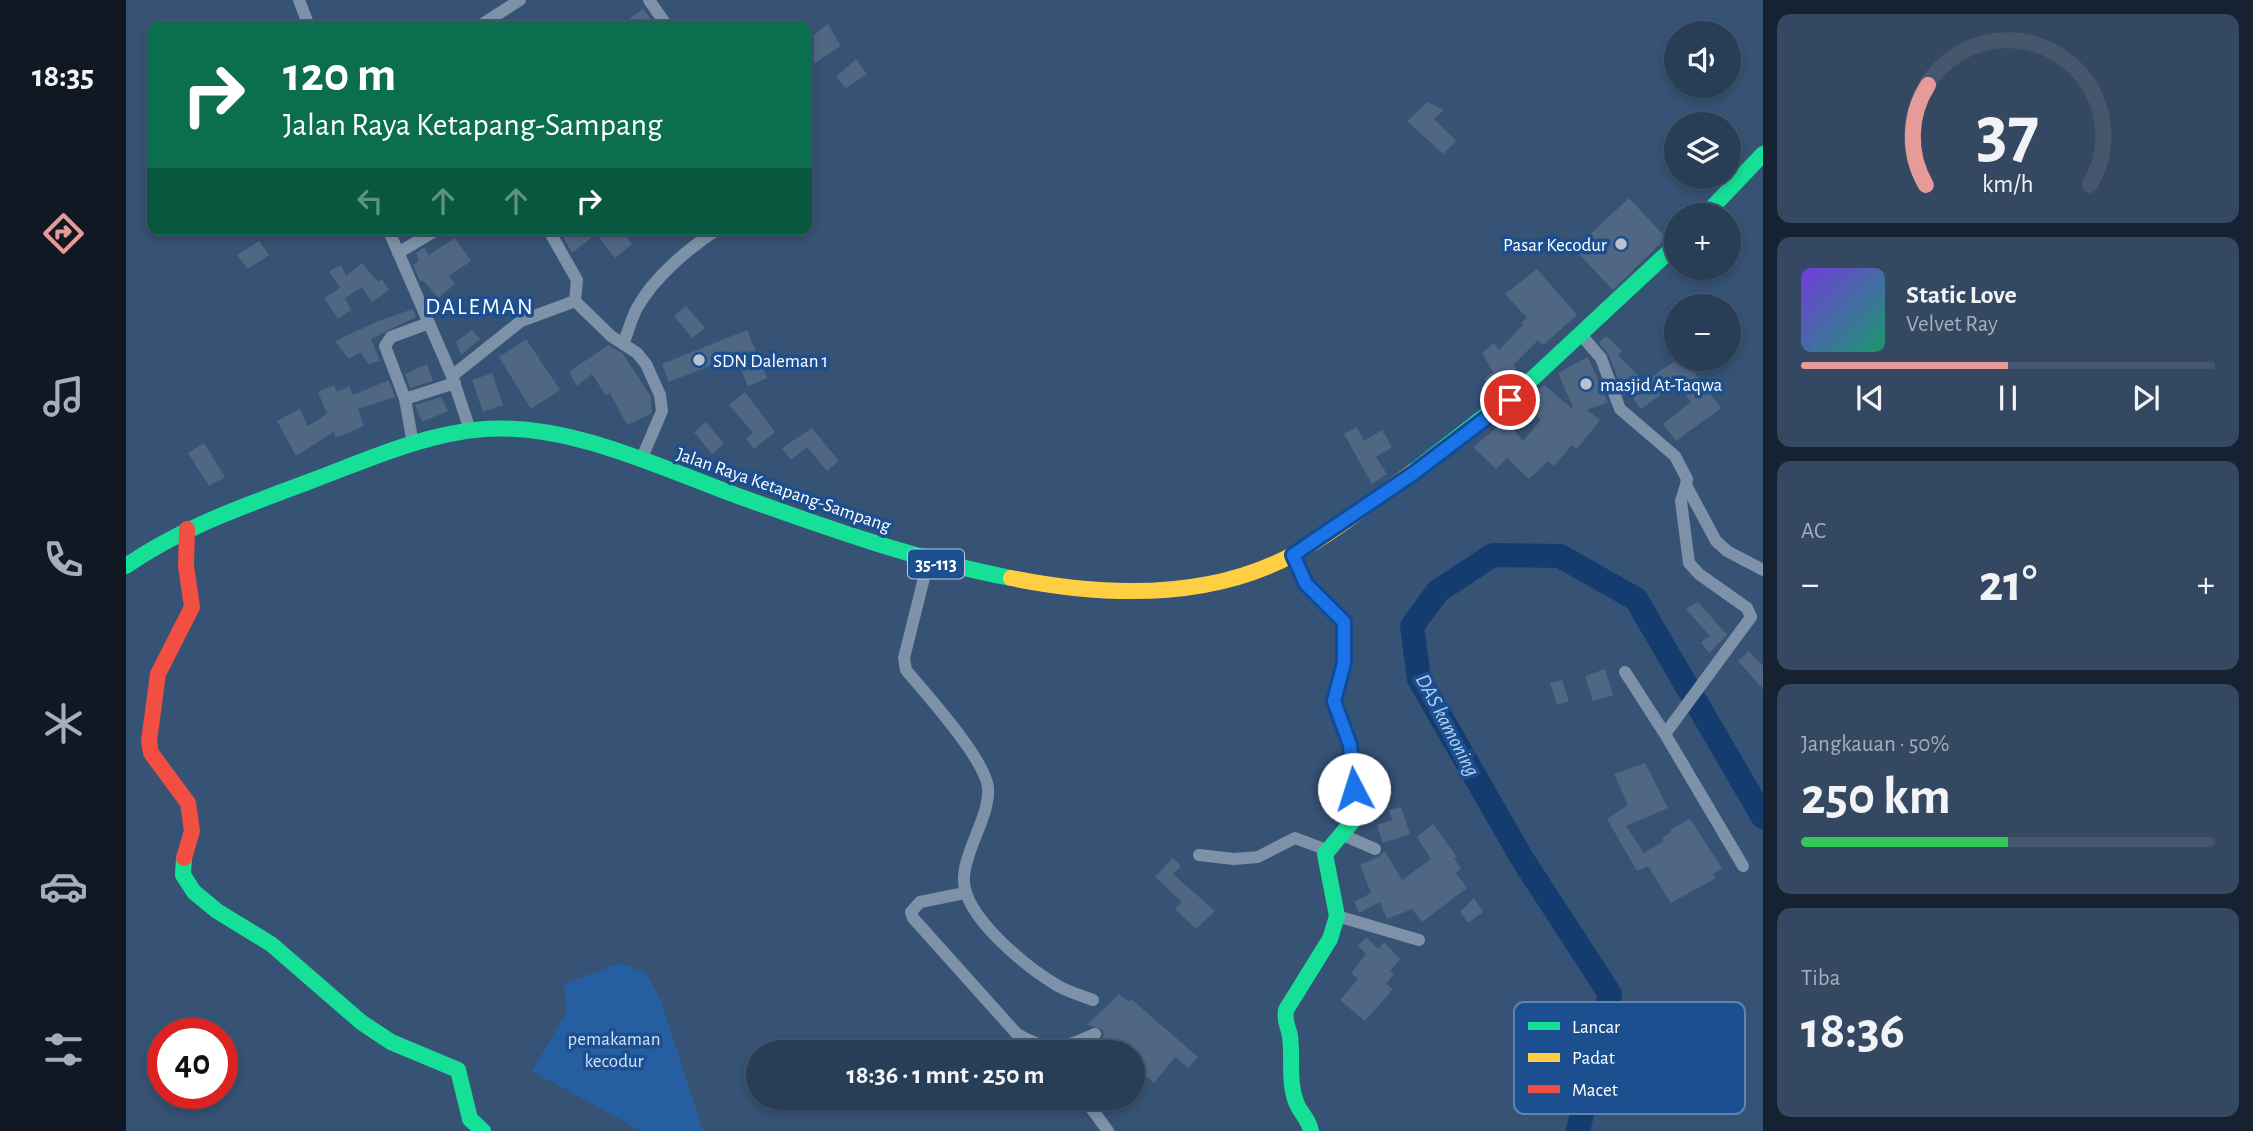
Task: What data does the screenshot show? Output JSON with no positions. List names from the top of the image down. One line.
{"streets":{"main road":["Jalan Raya Ketapang-Sampang","35-113"]},"districts":["DALEMAN"],"water":["DAS kamoning"],"parks":["pemakaman kecodur"],"places":["Pasar Kecodur","SDN Daleman 1","masjid At-Taqwa"],"legend":["Lancar","Padat","Macet"],"page":{"tabs":"18:35","map_buttons":["+","−"],"turn":["120 m","Jalan Raya Ketapang-Sampang"],"song":["Static Love","Velvet Ray"],"tile":["AC",["Jangkauan · 50%","250 km"],["Tiba","18:36"]],"heat":["−","21°","+"],"limit":"40","trip":"18:36 · 1 mnt · 250 m","gauge":["37","km/h"]}}
